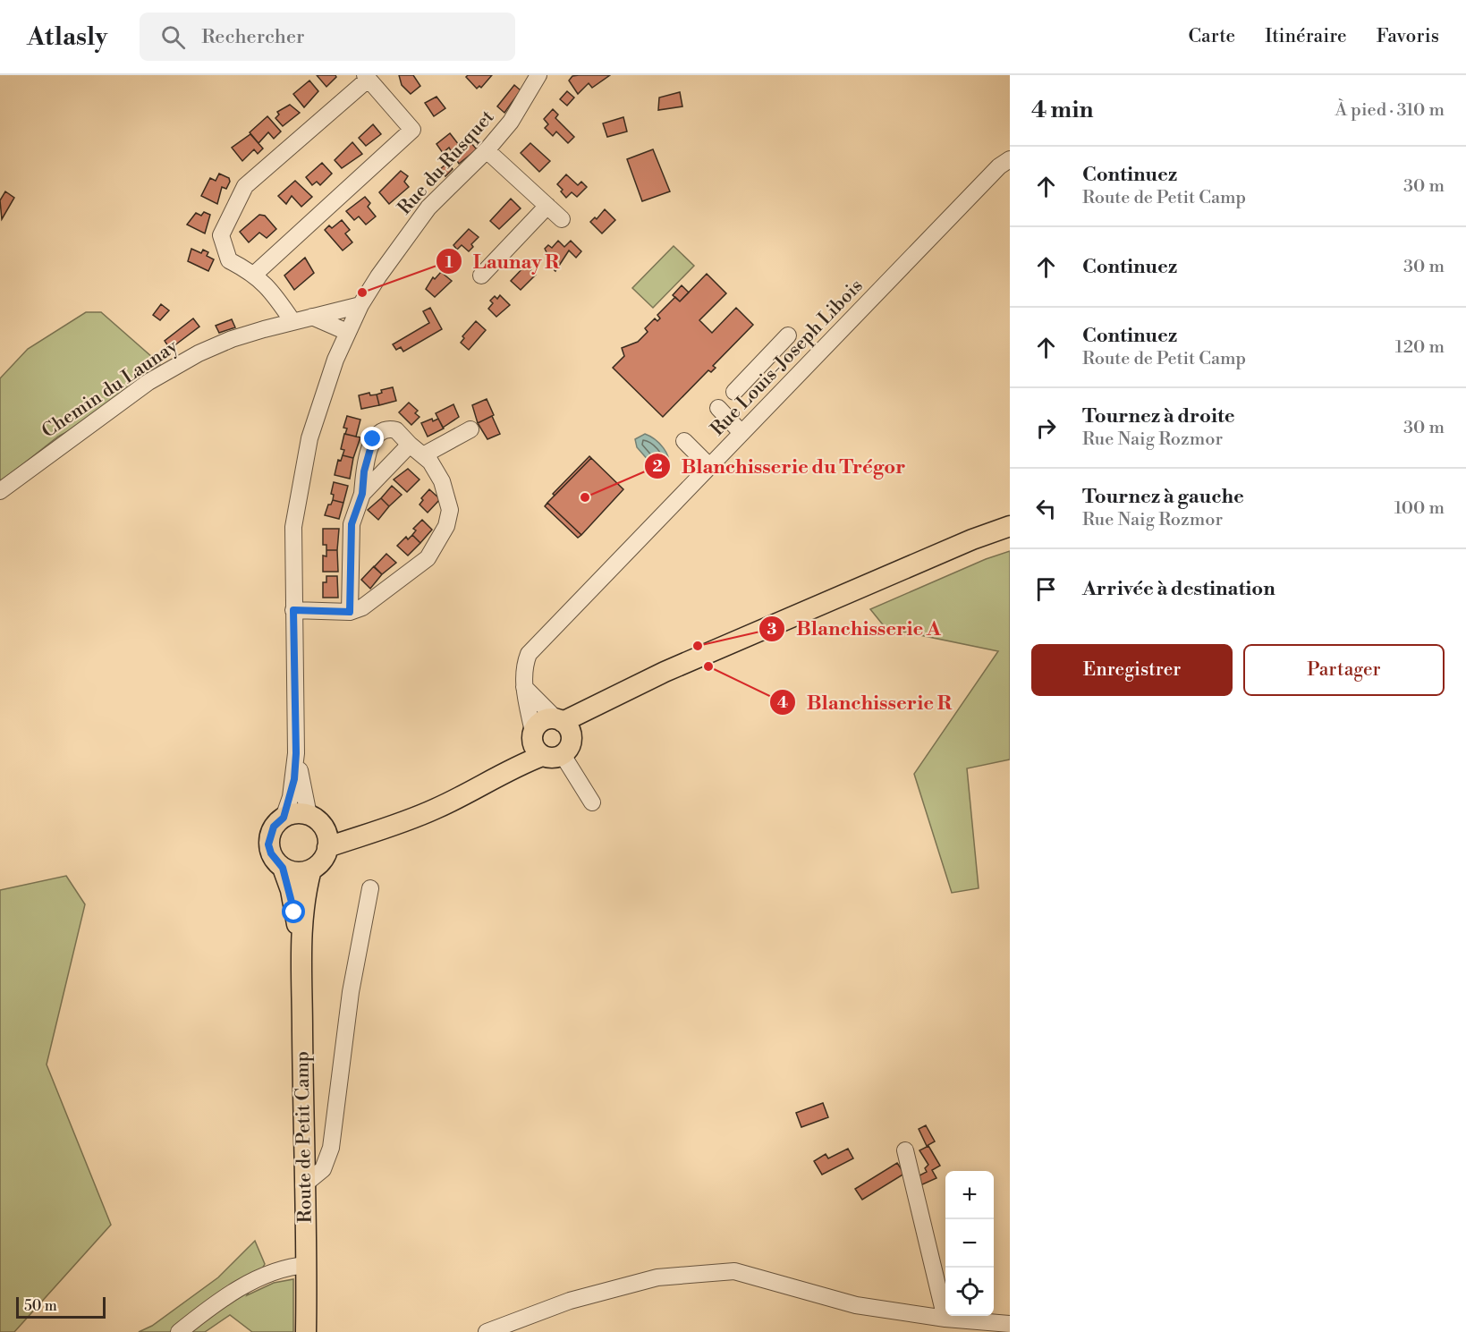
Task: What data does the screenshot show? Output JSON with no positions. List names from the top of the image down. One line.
{"streets":{"main road":["Route de Petit Camp"],"street":["Rue du Rusquet","Rue Louis-Joseph Libois","Chemin du Launay"]},"crossings":[["Rue du Rusquet","Chemin du Launay"]],"places":["Launay R","Blanchisserie du Trégor","Blanchisserie A","Blanchisserie R"],"scale_bar":"50 m","page":{"header":"Atlasly","search":"Rechercher","nav":["Carte","Itinéraire","Favoris"],"heading":["4 min","À pied · 310 m"],"list":[["Continuez","Route de Petit Camp","30 m"],["Continuez","30 m"],["Continuez","Route de Petit Camp","120 m"],["Tournez à droite","Rue Naig Rozmor","30 m"],["Tournez à gauche","Rue Naig Rozmor","100 m"],"Arrivée à destination"],"buttons":["Enregistrer","Partager"],"map_buttons":["+","−"],"scale":"50 m"}}
